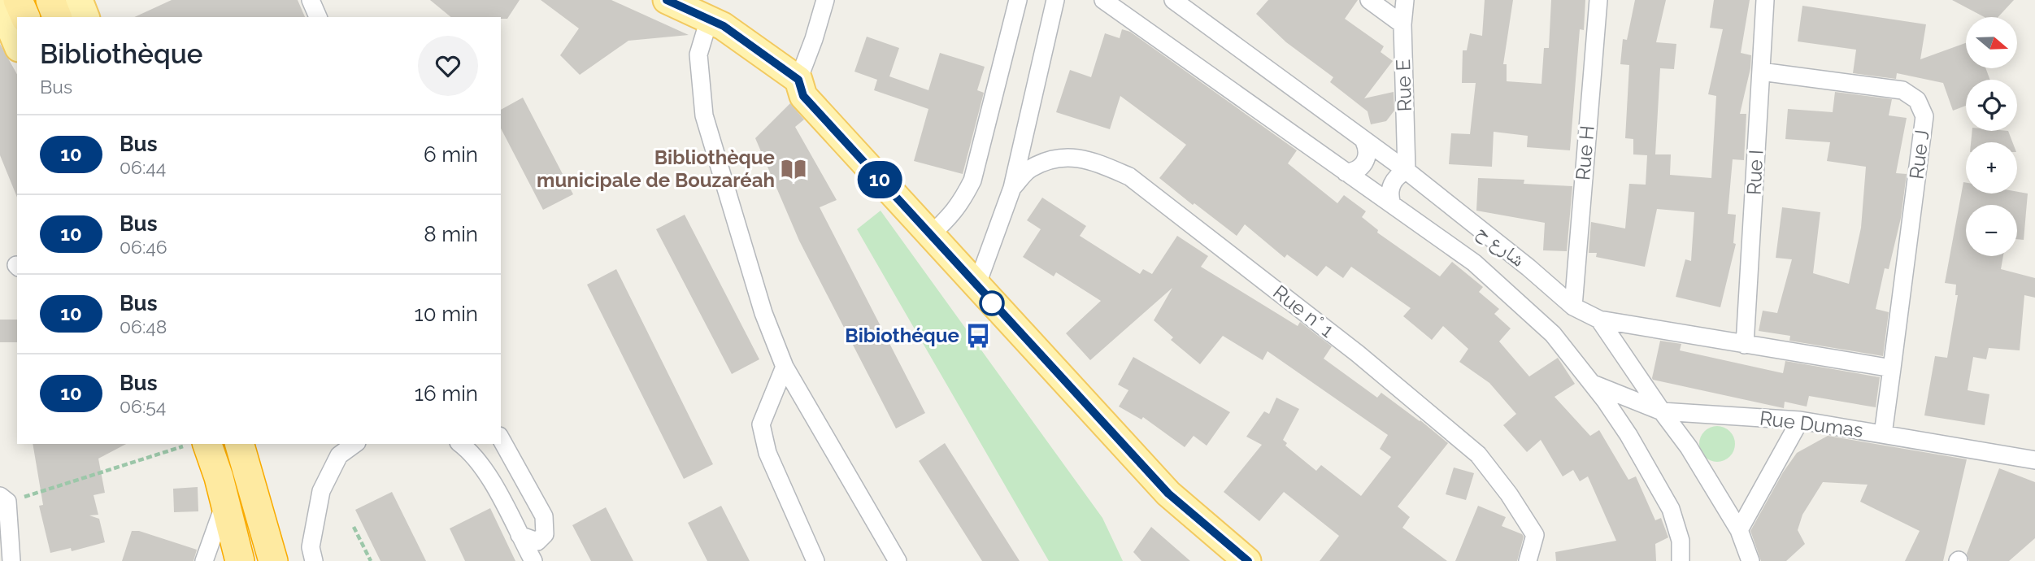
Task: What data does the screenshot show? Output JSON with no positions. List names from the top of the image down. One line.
{"streets":{"street":["Rue E","Rue H","Rue J","Rue I","شارع ح","Rue n° 1","Rue Dumas"]},"crossings":[["Rue E","شارع ح"],["Rue H","شارع ح"],["Rue J","Rue I"],["Rue J","Rue Dumas"],["شارع ح","Rue Dumas"]],"places":{"library":["Bibliothèque municipale de Bouzaréah"],"bus stop":["Bibiothéque"]},"lines":["bus line 10"],"north":"right","page":{"on_map":"10","map_buttons":["+","−"],"heading":["Bibliothèque","Bus"],"list":[{"mark":"10","name":"Bus","note":"06:44","value":"6 min"},{"mark":"10","name":"Bus","note":"06:46","value":"8 min"},{"mark":"10","name":"Bus","note":"06:48","value":"10 min"},{"mark":"10","name":"Bus","note":"06:54","value":"16 min"}]}}
